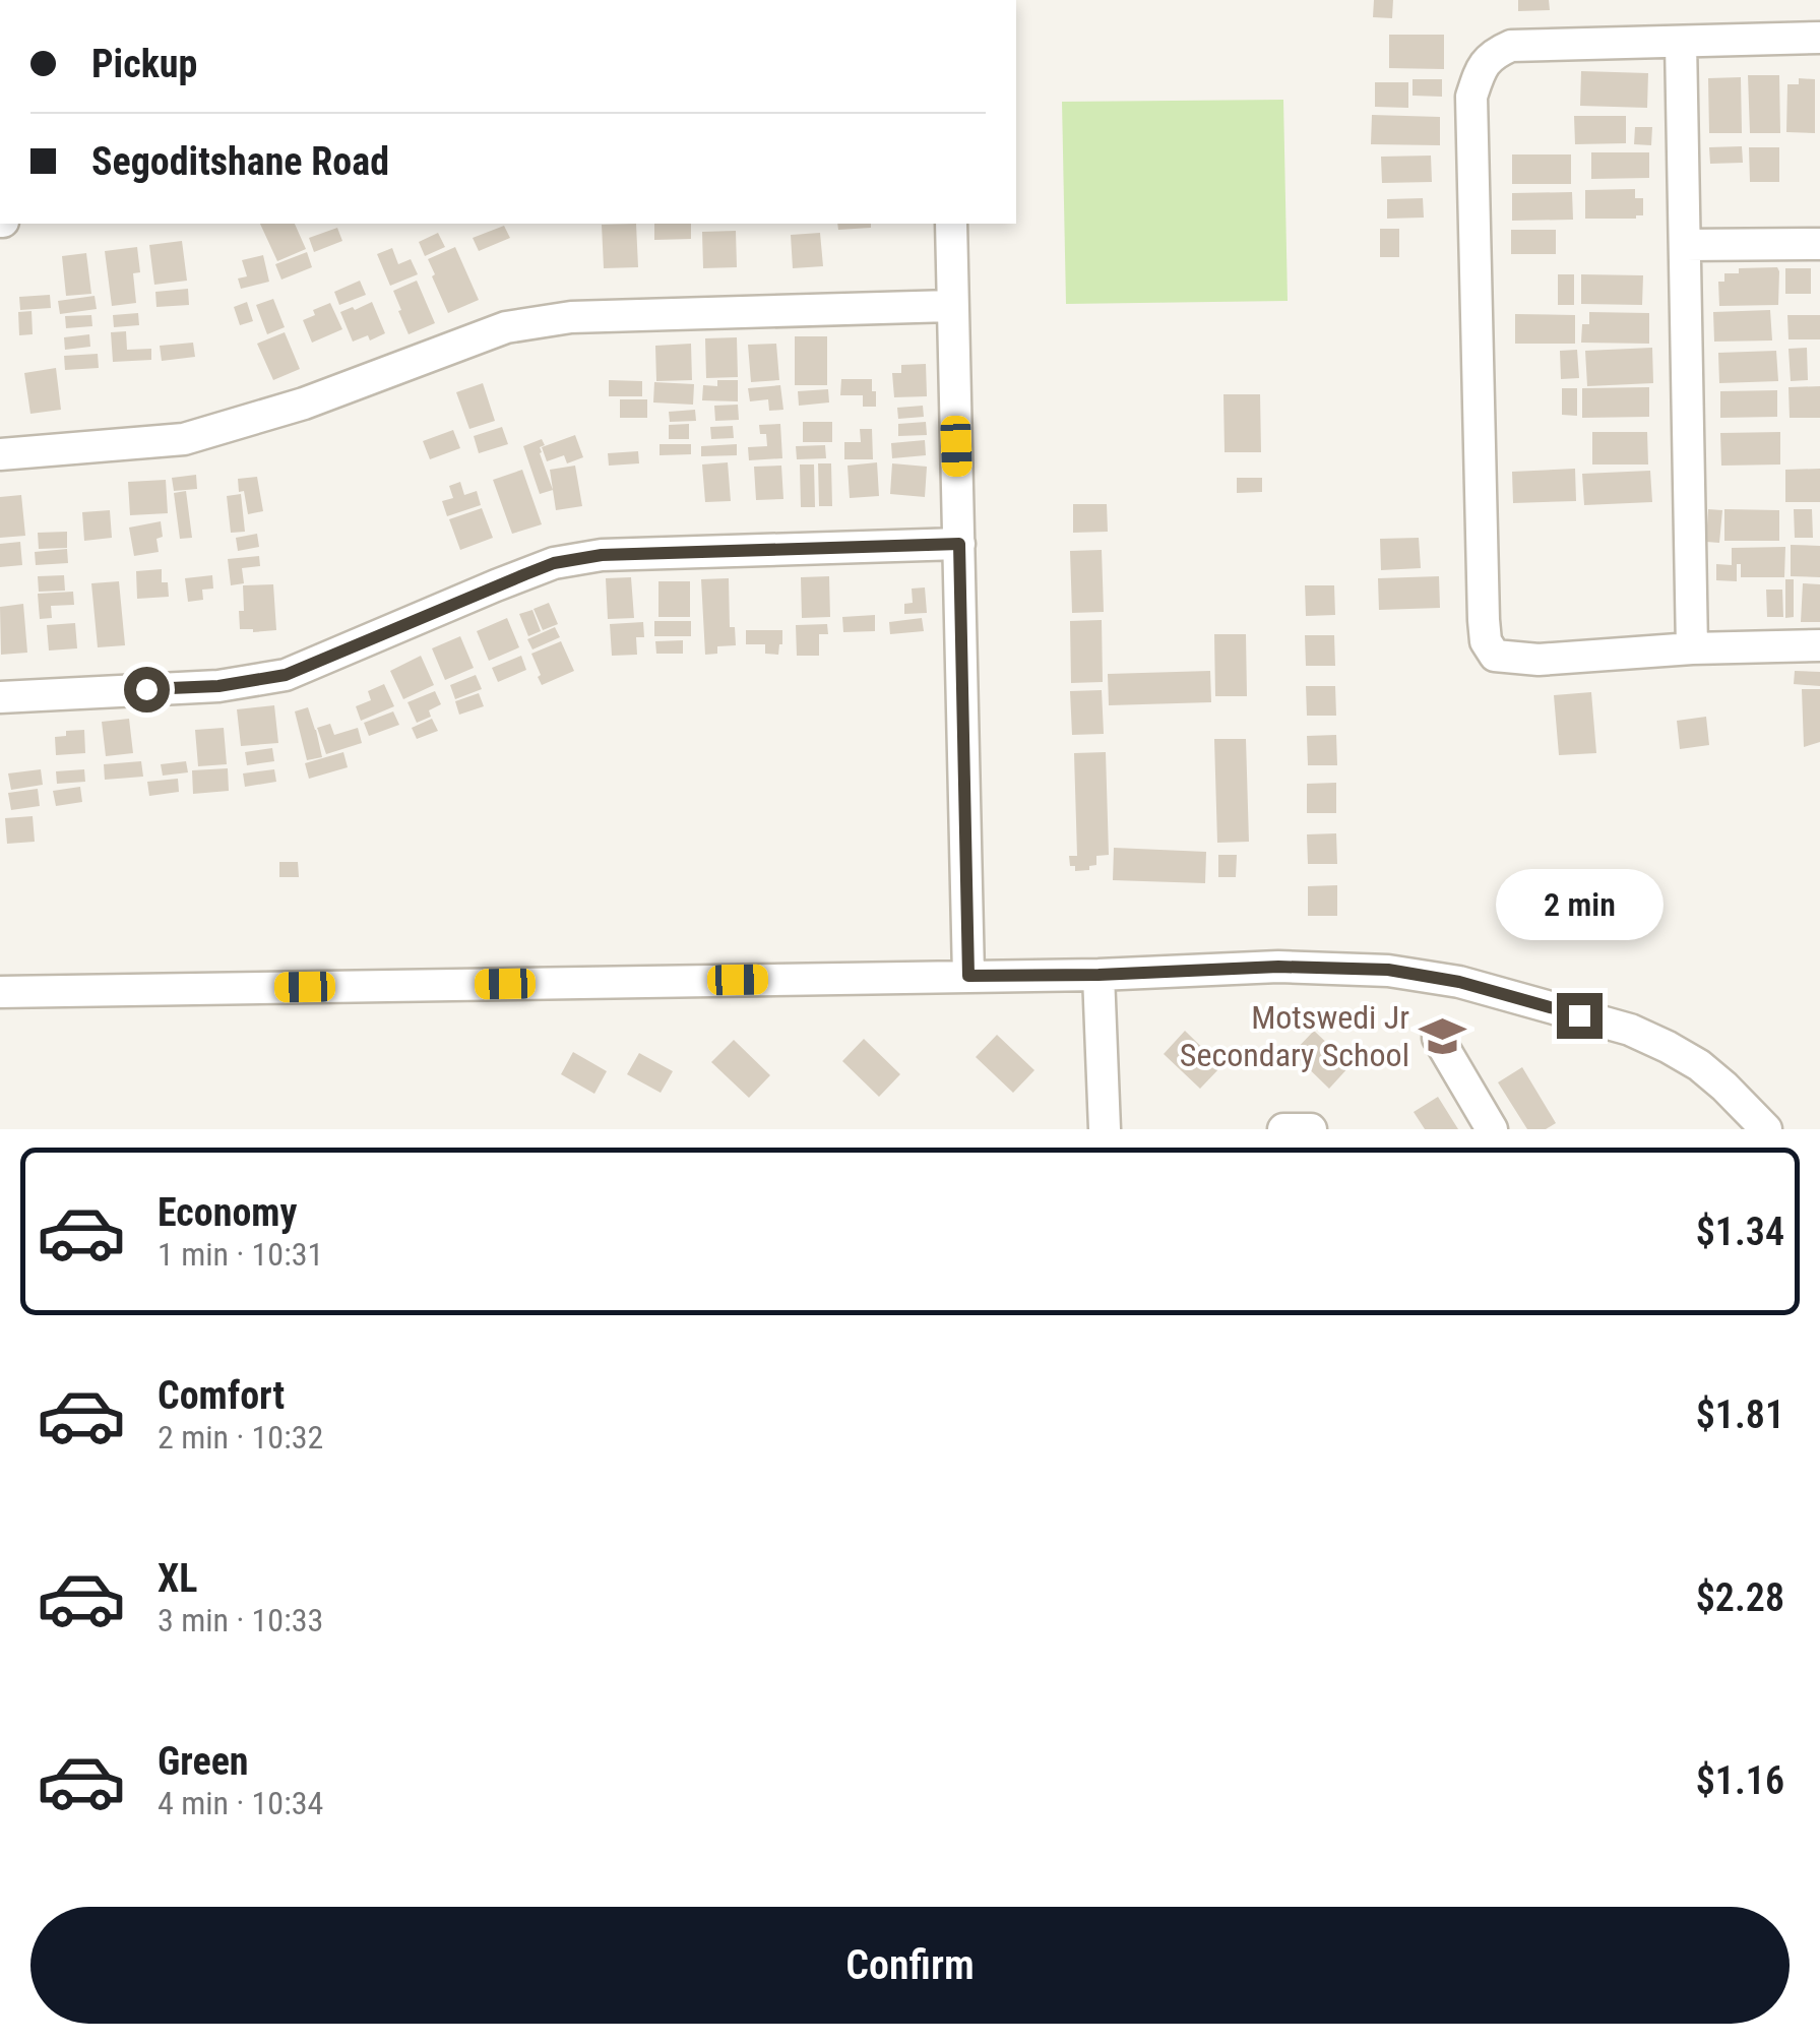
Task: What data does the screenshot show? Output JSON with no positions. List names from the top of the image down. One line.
{"places":{"school or university":["Motswedi Jr Secondary School"]},"page":{"banner":["Pickup","Segoditshane Road"],"bubble":"2 min","list":[{"name":"Economy","note":"1 min · 10:31","value":"$1.34"},{"name":"Comfort","note":"2 min · 10:32","value":"$1.81"},{"name":"XL","note":"3 min · 10:33","value":"$2.28"},{"name":"Green","note":"4 min · 10:34","value":"$1.16"}],"buttons":"Confirm"}}
